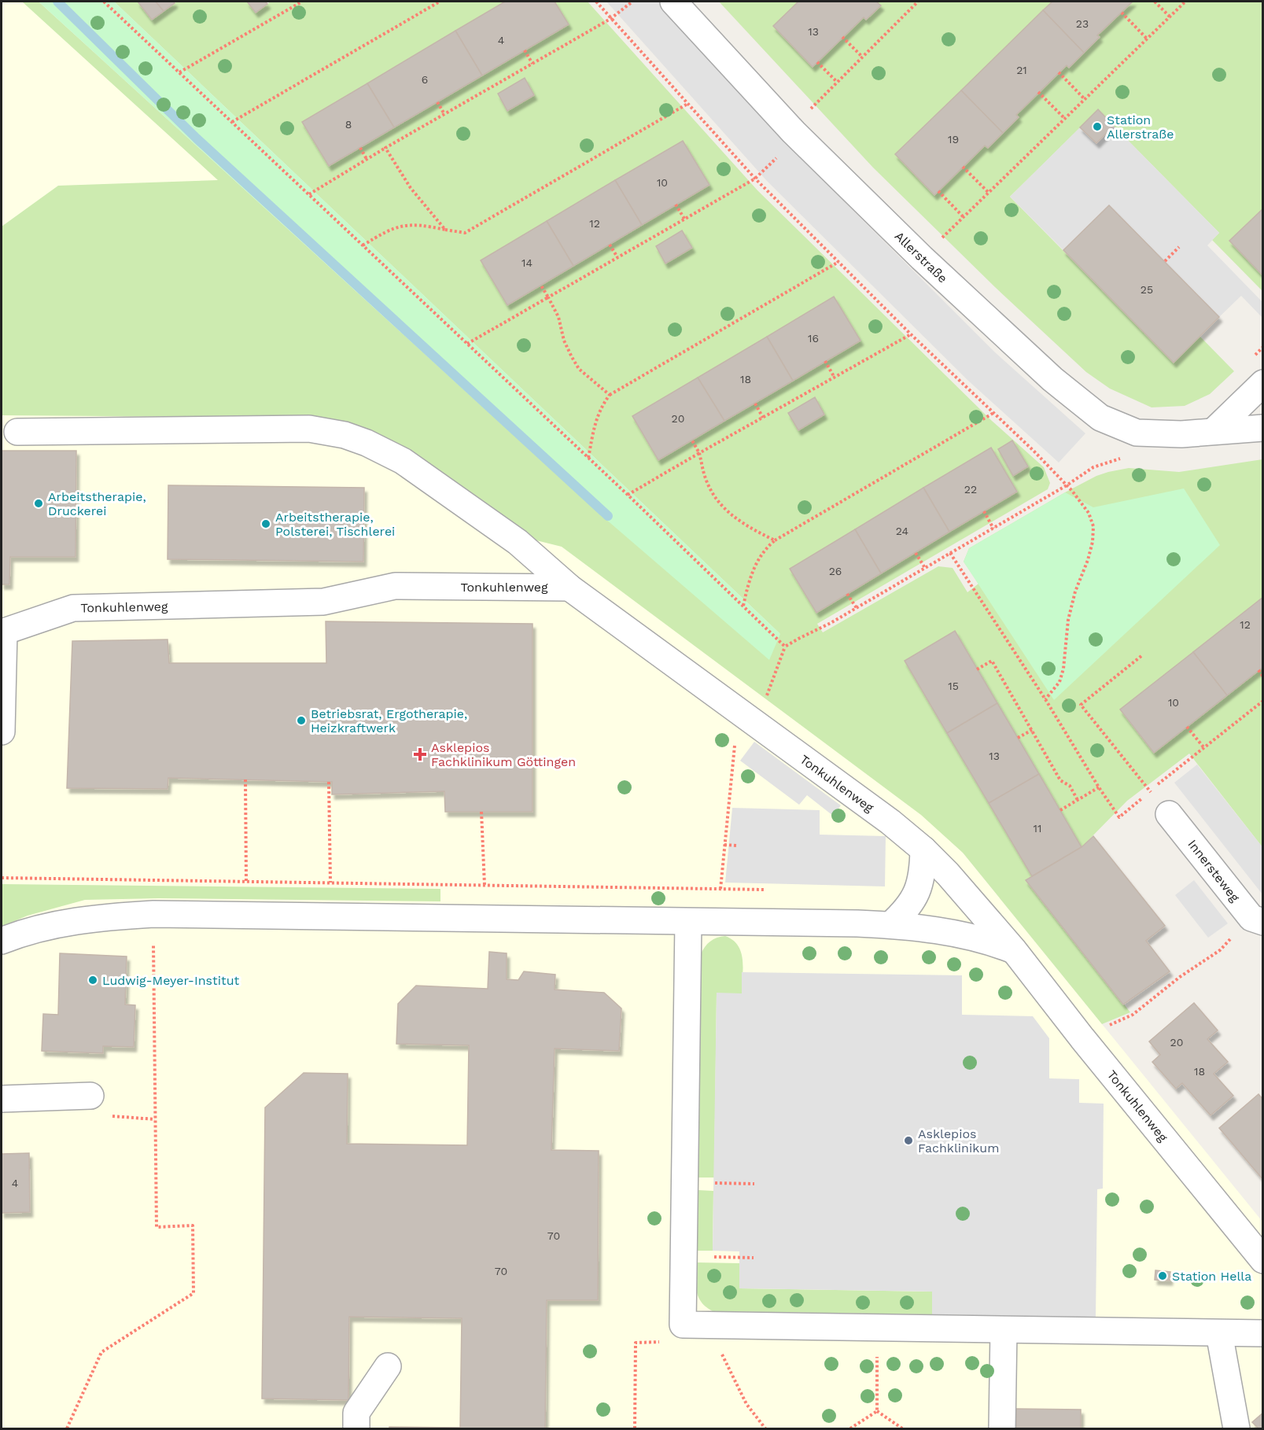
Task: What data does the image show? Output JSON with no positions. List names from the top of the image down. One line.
{"streets":{"street":["Allerstraße","Tonkuhlenweg","Innersteweg"]},"places":{"other":["Station Allerstraße","Arbeitstherapie, Druckerei","Arbeitstherapie, Polsterei, Tischlerei","Betriebsrat, Ergotherapie, Heizkraftwerk","Ludwig-Meyer-Institut","Asklepios Fachklinikum","Station Hella"],"health":["Asklepios Fachklinikum Göttingen"]},"house_numbers":["23","13","4","21","6","8","19","10","12","14","25","16","18","20","22","24","26","12","15","10","13","11","20","18","4","70","70"]}
